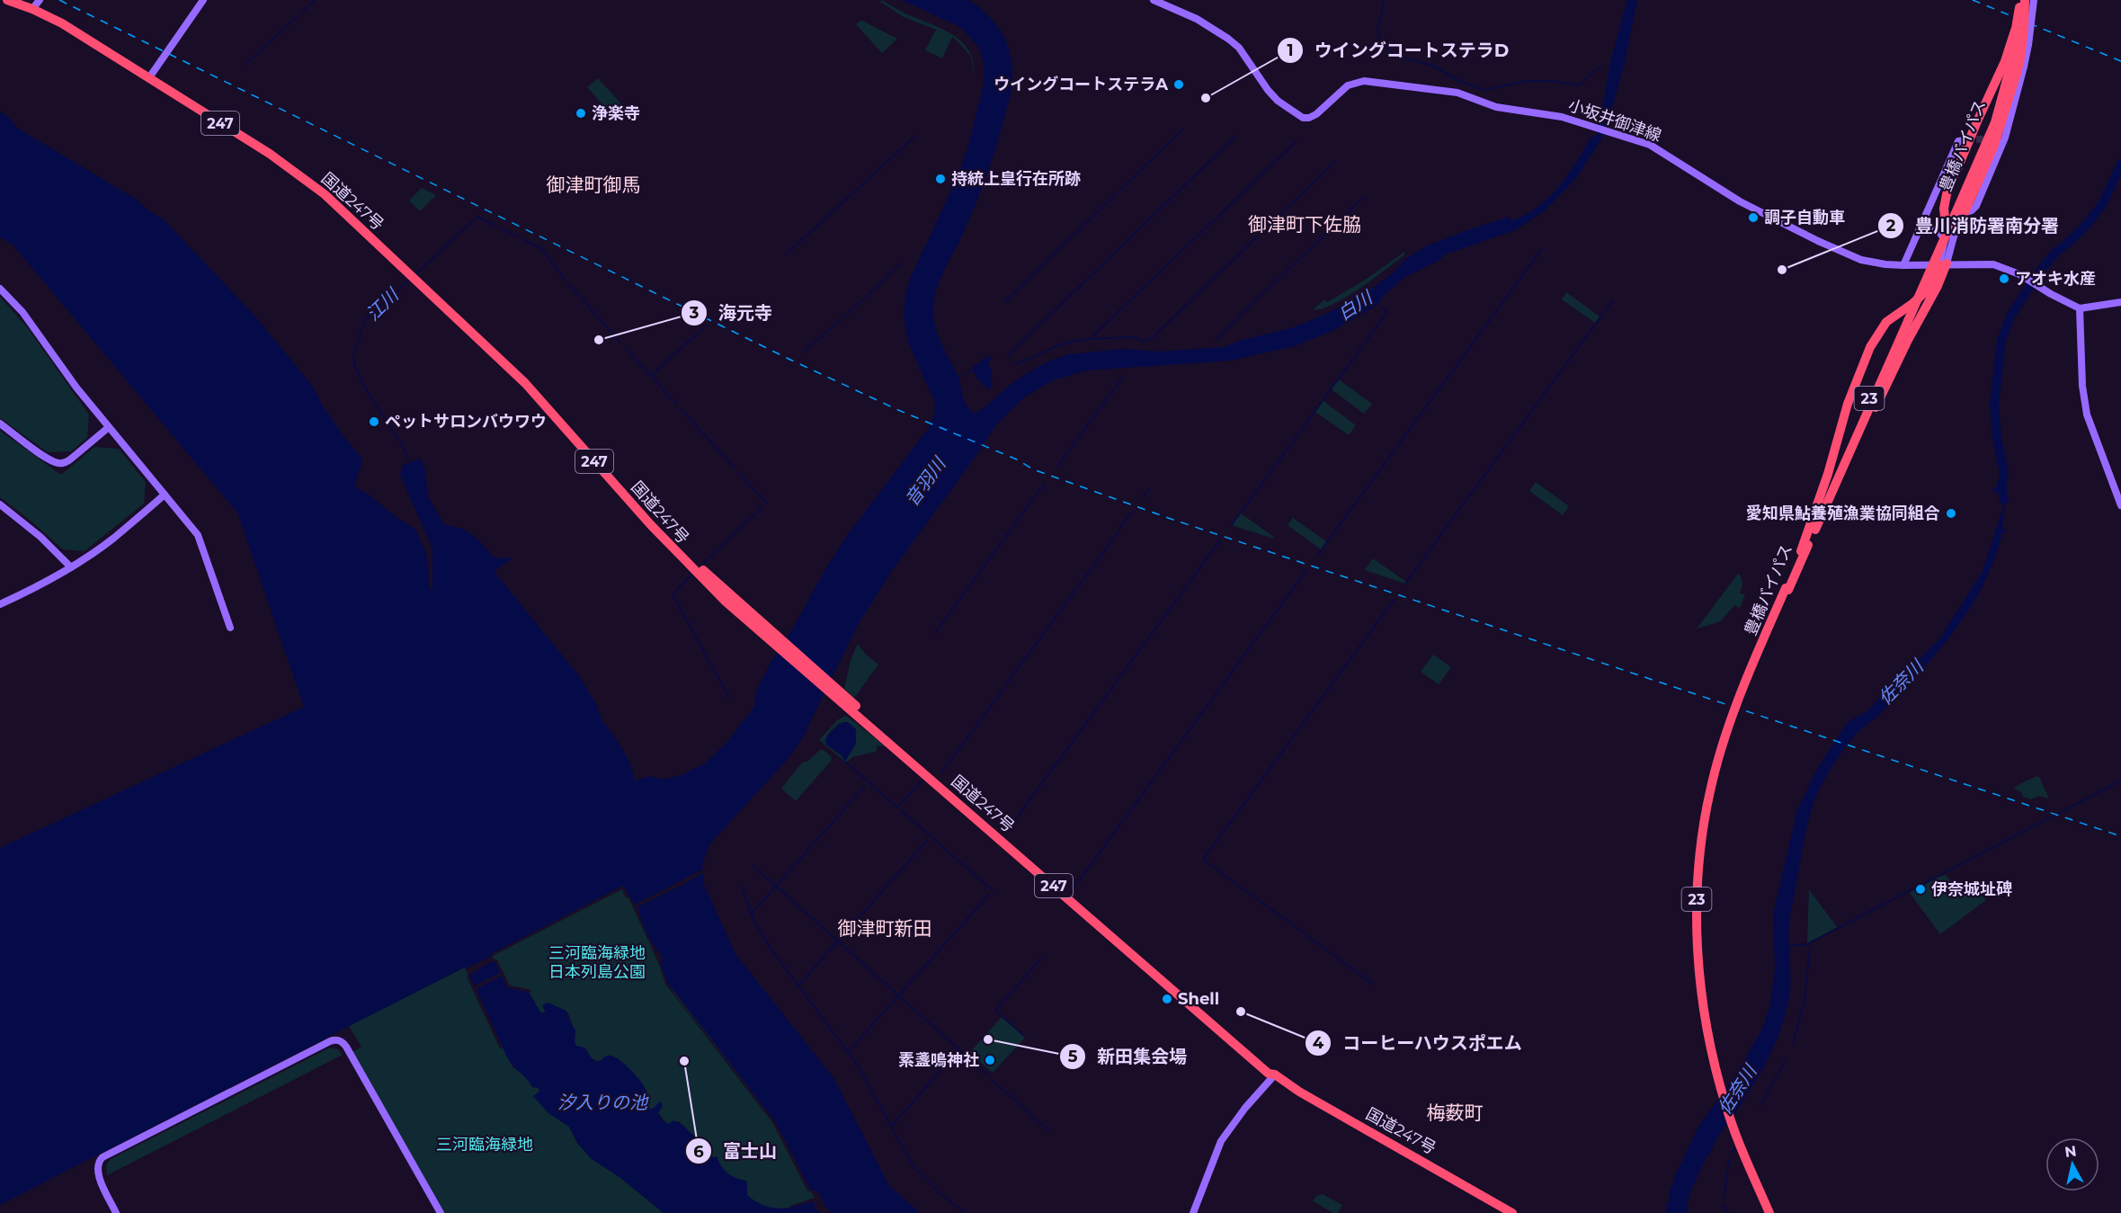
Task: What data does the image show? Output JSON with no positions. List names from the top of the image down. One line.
{"streets":{"highway":["247","豊橋バイパス","国道247号","23"],"main road":["小坂井御津線"]},"districts":["御津町御馬","御津町下佐脇","御津町新田","梅薮町"],"water":["江川","白川","音羽川","佐奈川","汐入りの池"],"parks":["三河臨海緑地 日本列島公園","三河臨海緑地"],"places":["ウイングコートステラA","ウイングコートステラD","浄楽寺","持統上皇行在所跡","調子自動車","豊川消防署南分署","アオキ水産","海元寺","ペットサロンバウワウ","愛知県鮎養殖漁業協同組合","伊奈城址碑","Shell","コーヒーハウスポエム","新田集会場","素盞嗚神社","富士山"],"north":"top"}
